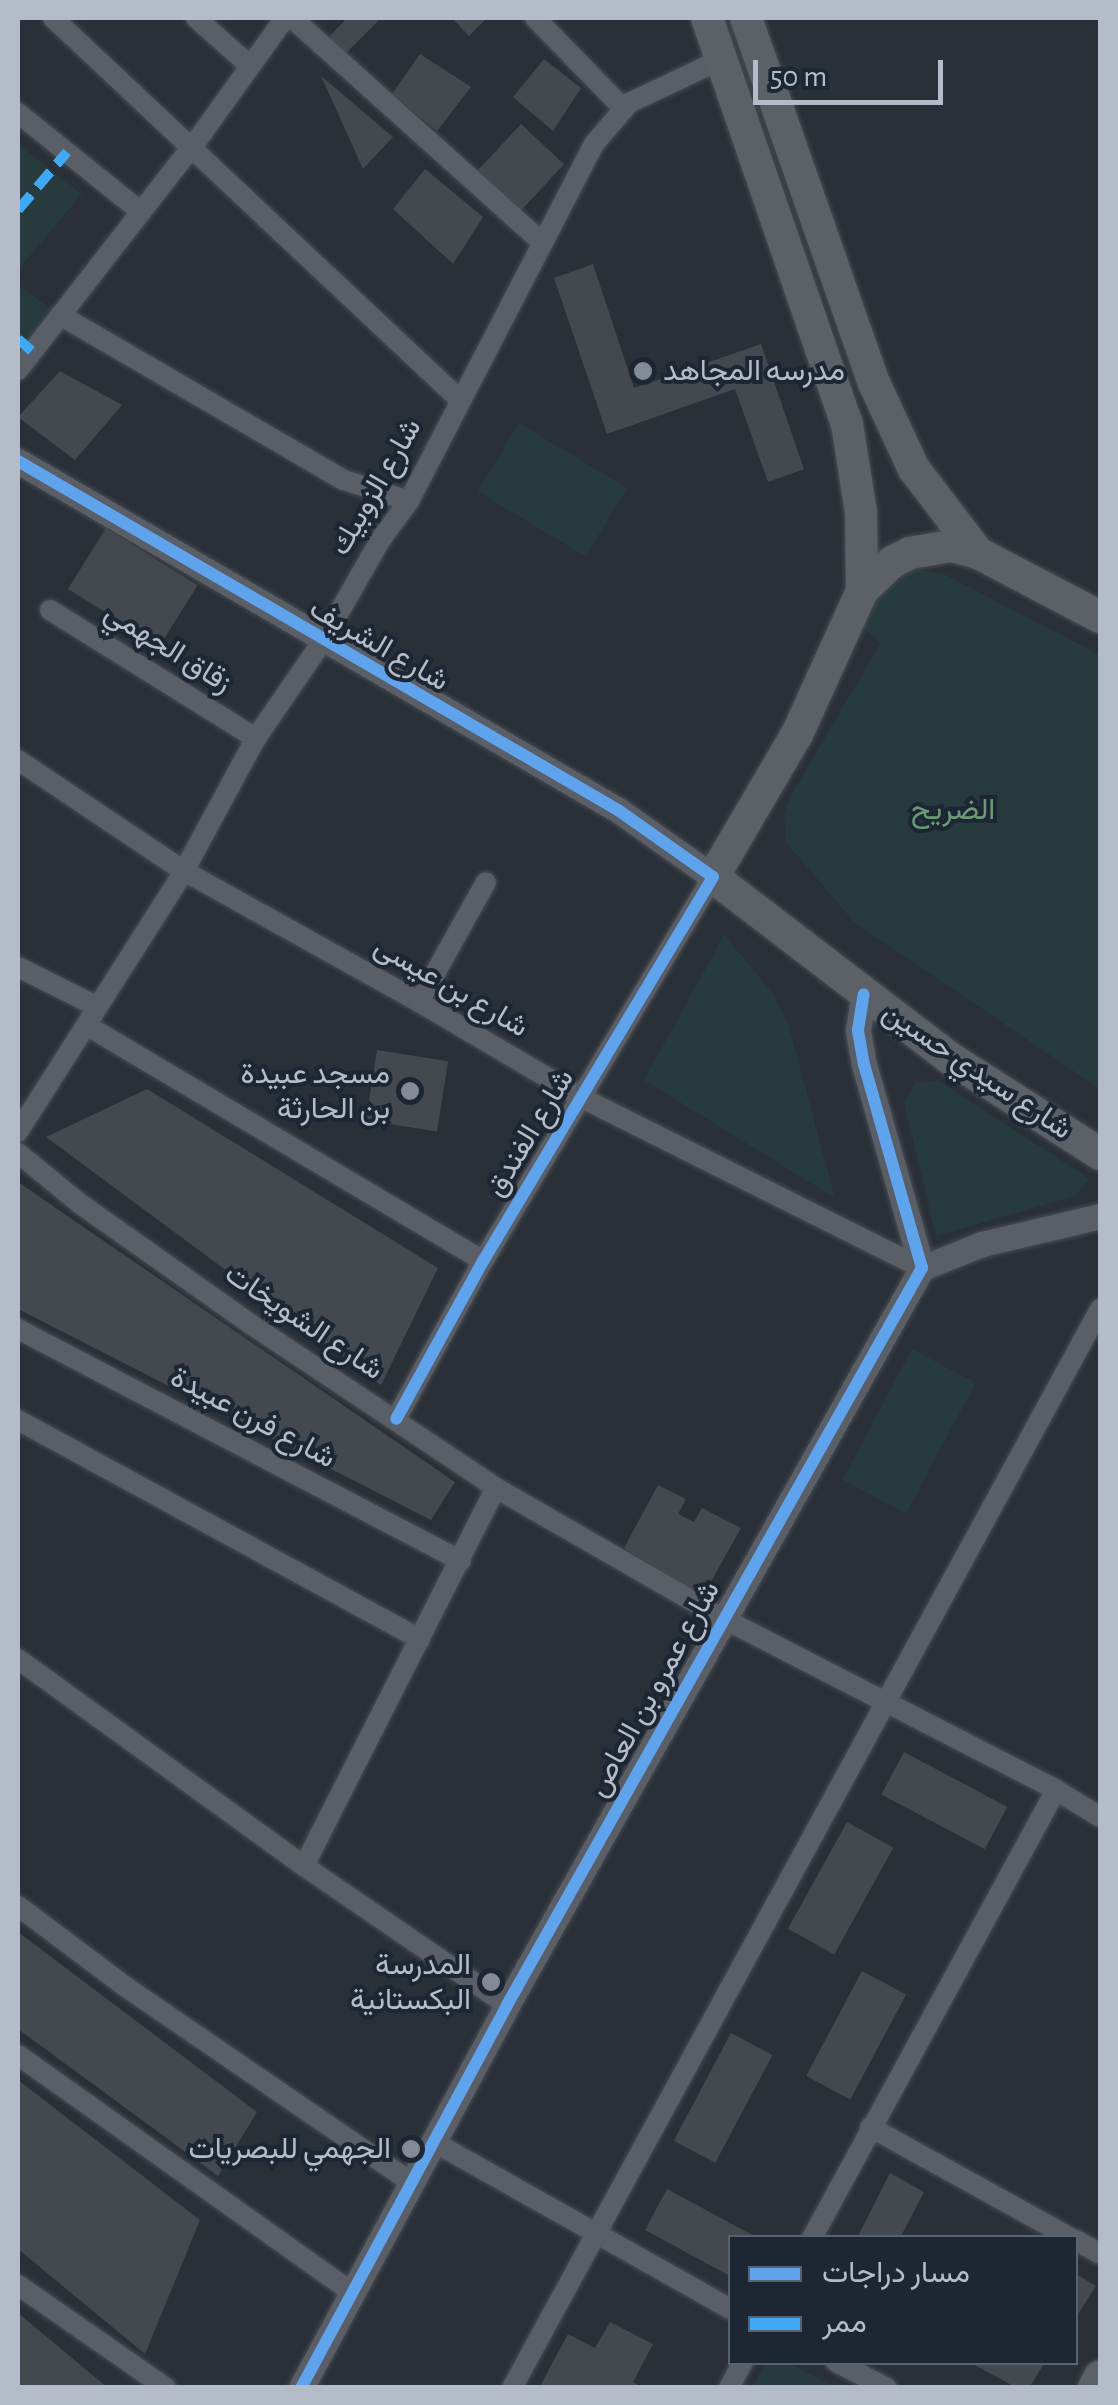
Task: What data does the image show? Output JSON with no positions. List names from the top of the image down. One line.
{"streets":{"main road":["شارع سيدي حسين"],"street":["شارع الزوبيك","شارع الشريف","زقاق الجهمي","شارع بن عيسى","شارع الفندق","شارع الشويخات","شارع فرن عبيدة","شارع عمرو بن العاص"]},"crossings":[["شارع الزوبيك","شارع الشريف"],["شارع الزوبيك","زقاق الجهمي"],["شارع الزوبيك","شارع بن عيسى"],["شارع الشريف","شارع سيدي حسين"],["شارع الشريف","شارع الفندق"],["شارع بن عيسى","شارع الفندق"],["شارع بن عيسى","شارع عمرو بن العاص"],["شارع سيدي حسين","شارع الفندق"],["شارع الفندق","شارع الشويخات"],["شارع الشويخات","شارع عمرو بن العاص"]],"parks":["الضريح"],"places":["مدرسه المجاهد","مسجد عبيدة بن الحارثة","المدرسة البكستانية","الجهمي للبصريات"],"legend":["مسار دراجات","ممر"],"scale_bar":"50 m"}
